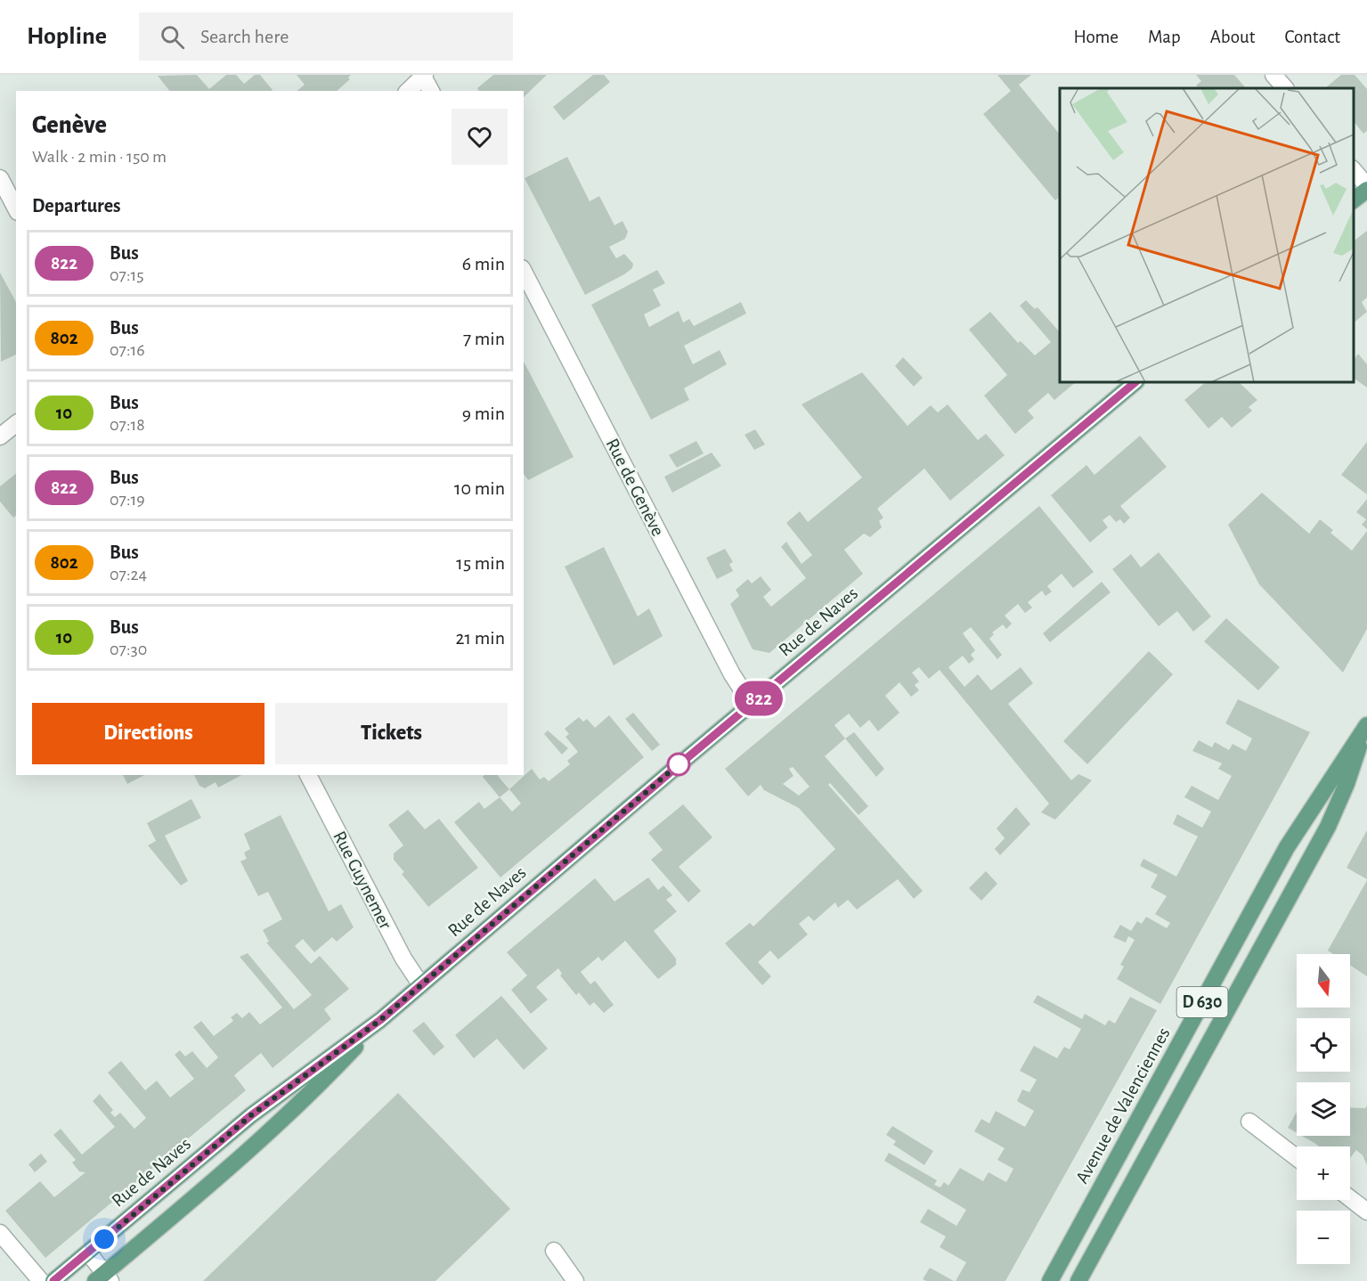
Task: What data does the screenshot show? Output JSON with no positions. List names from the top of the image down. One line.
{"streets":{"main road":["Rue de Naves","D 630","Avenue de Valenciennes"],"street":["Rue de Genève","Rue Guynemer"]},"crossings":[["Rue de Genève","Rue de Naves"],["Rue de Naves","Rue Guynemer"]],"lines":["bus line 822"],"north":"bottom","page":{"header":"Hopline","search":"Search here","nav":["Home","Map","About","Contact"],"on_map":"822","heading":[["Genève","Walk · 2 min · 150 m"],"Departures"],"list":[{"mark":"822","name":"Bus","note":"07:15","value":"6 min"},{"mark":"802","name":"Bus","note":"07:16","value":"7 min"},{"mark":"10","name":"Bus","note":"07:18","value":"9 min"},{"mark":"822","name":"Bus","note":"07:19","value":"10 min"},{"mark":"802","name":"Bus","note":"07:24","value":"15 min"},{"mark":"10","name":"Bus","note":"07:30","value":"21 min"}],"buttons":["Directions","Tickets"],"map_buttons":["+","−"]}}
